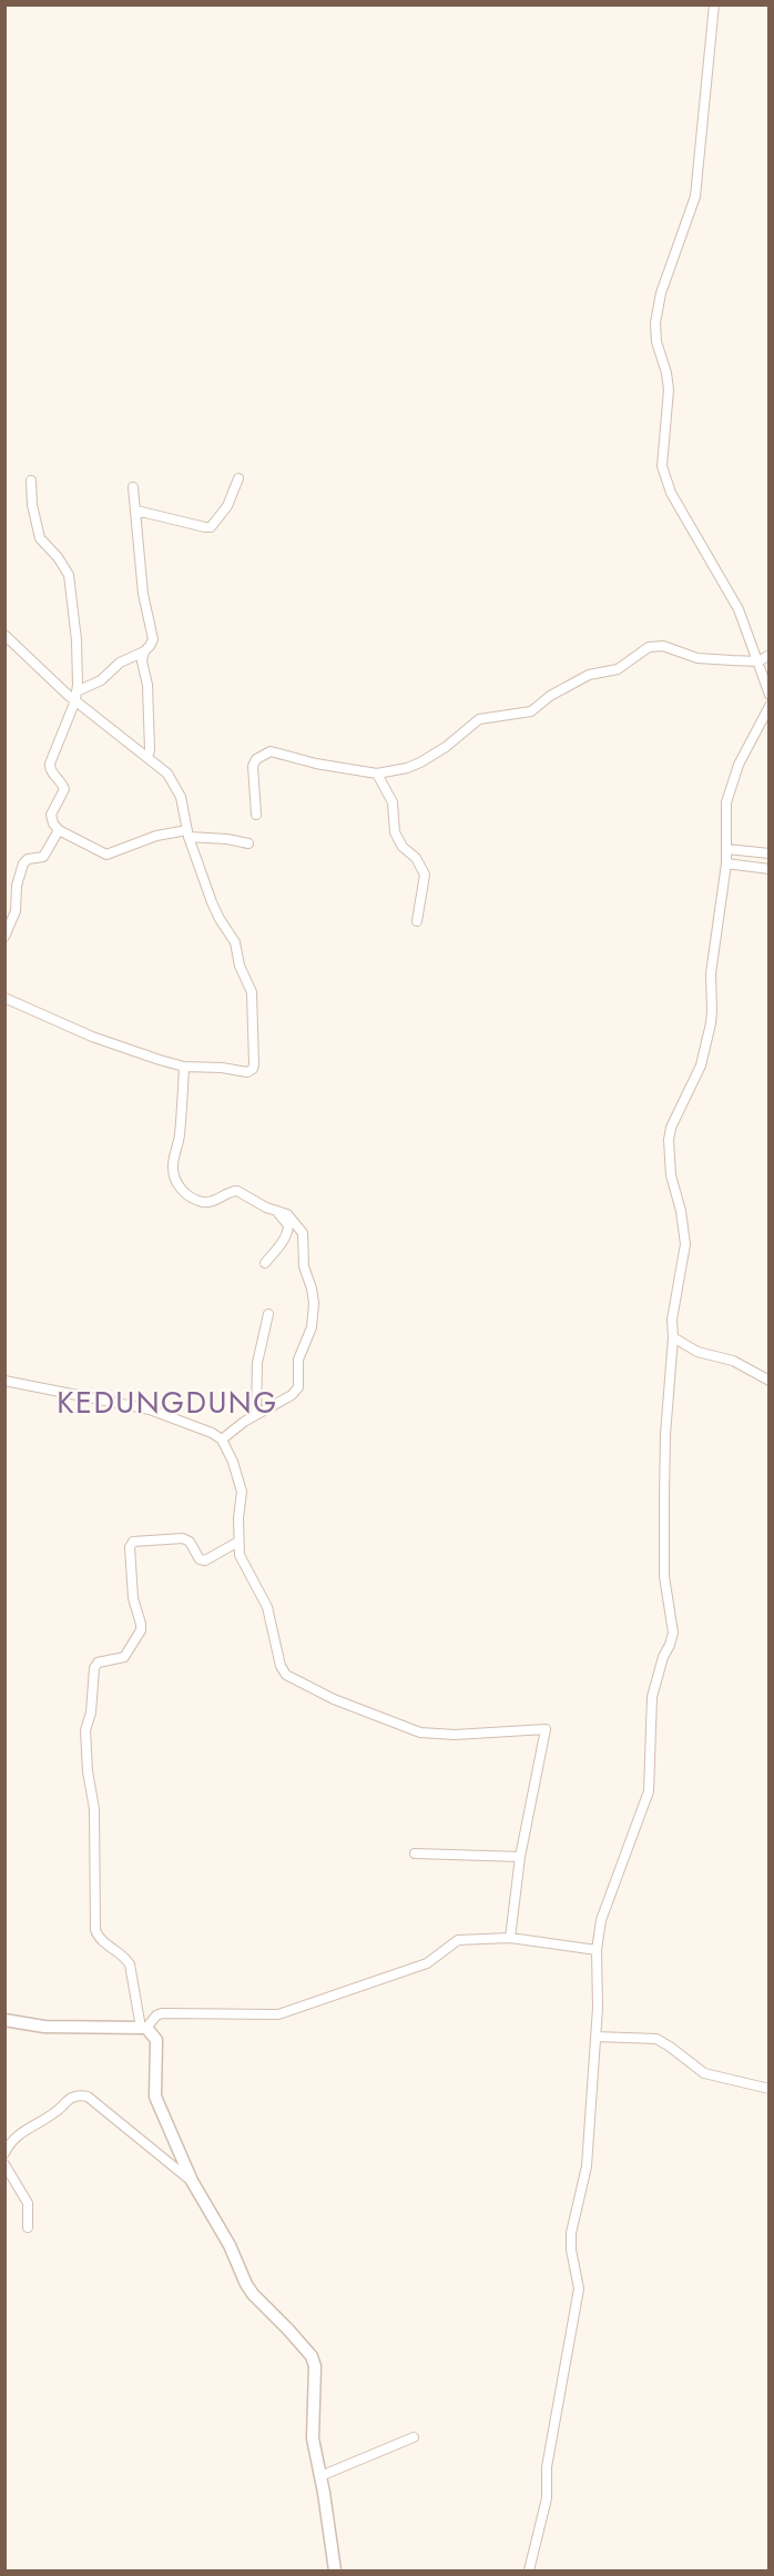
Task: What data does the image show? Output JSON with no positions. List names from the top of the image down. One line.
{"districts":["KEDUNGDUNG"]}
